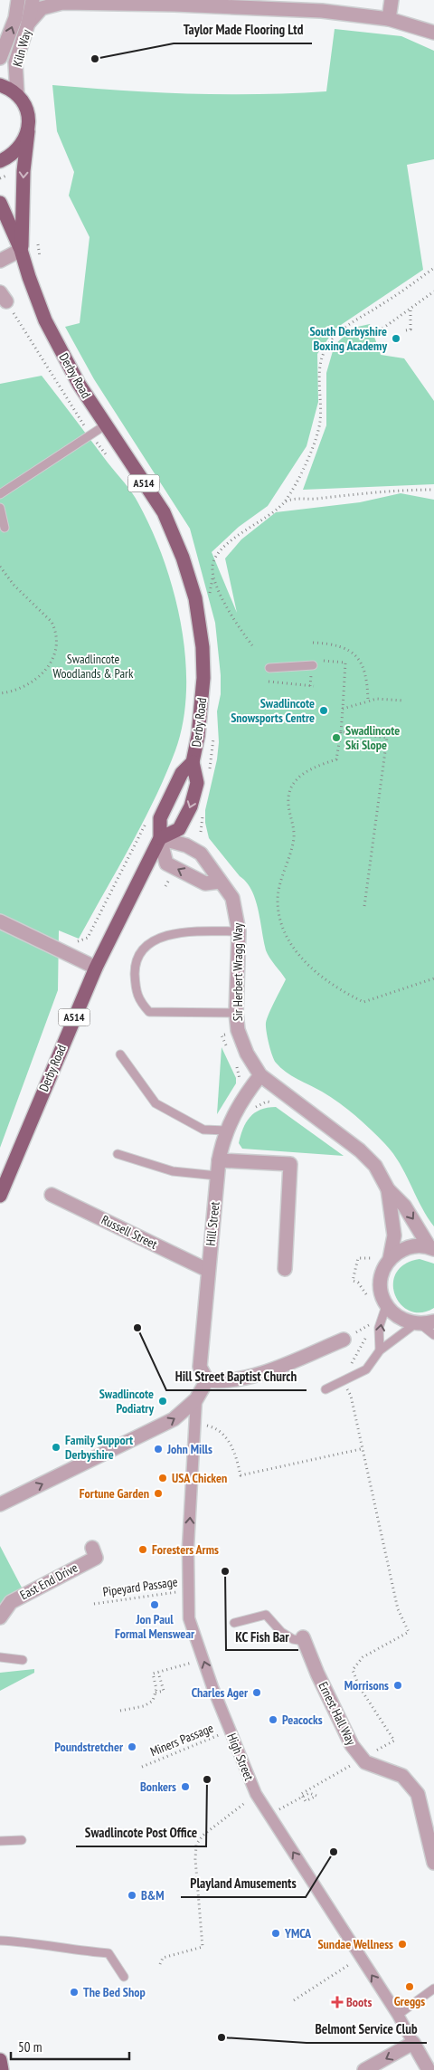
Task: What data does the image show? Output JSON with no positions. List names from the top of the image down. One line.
{"streets":{"main road":["Derby Road","A514"],"street":["Kiln Way","Sir Herbert Wragg Way","Hill Street","Russell Street","East End Drive","Ernest Hall Way","High Street"],"path":["Pipeyard Passage","Miners Passage"]},"crossings":[["Kiln Way","Derby Road"],["Derby Road","Sir Herbert Wragg Way"],["Sir Herbert Wragg Way","Hill Street"],["Hill Street","Russell Street"],["Pipeyard Passage","High Street"],["Miners Passage","High Street"]],"one_way":["High Street"],"parks":["Swadlincote Woodlands & Park"],"places":{"other":["Taylor Made Flooring Ltd","South Derbyshire Boxing Academy","Swadlincote Snowsports Centre","Swadlincote Ski Slope","Hill Street Baptist Church","Swadlincote Podiatry","Family Support Derbyshire","John Mills","USA Chicken","Fortune Garden","Foresters Arms","KC Fish Bar","Jon Paul Formal Menswear","Morrisons","Charles Ager","Peacocks","Poundstretcher","Swadlincote Post Office","Bonkers","Playland Amusements","B&M","YMCA","Sundae Wellness","Greggs","The Bed Shop","Belmont Service Club"],"health":["Boots"]},"scale_bar":"50 m"}
